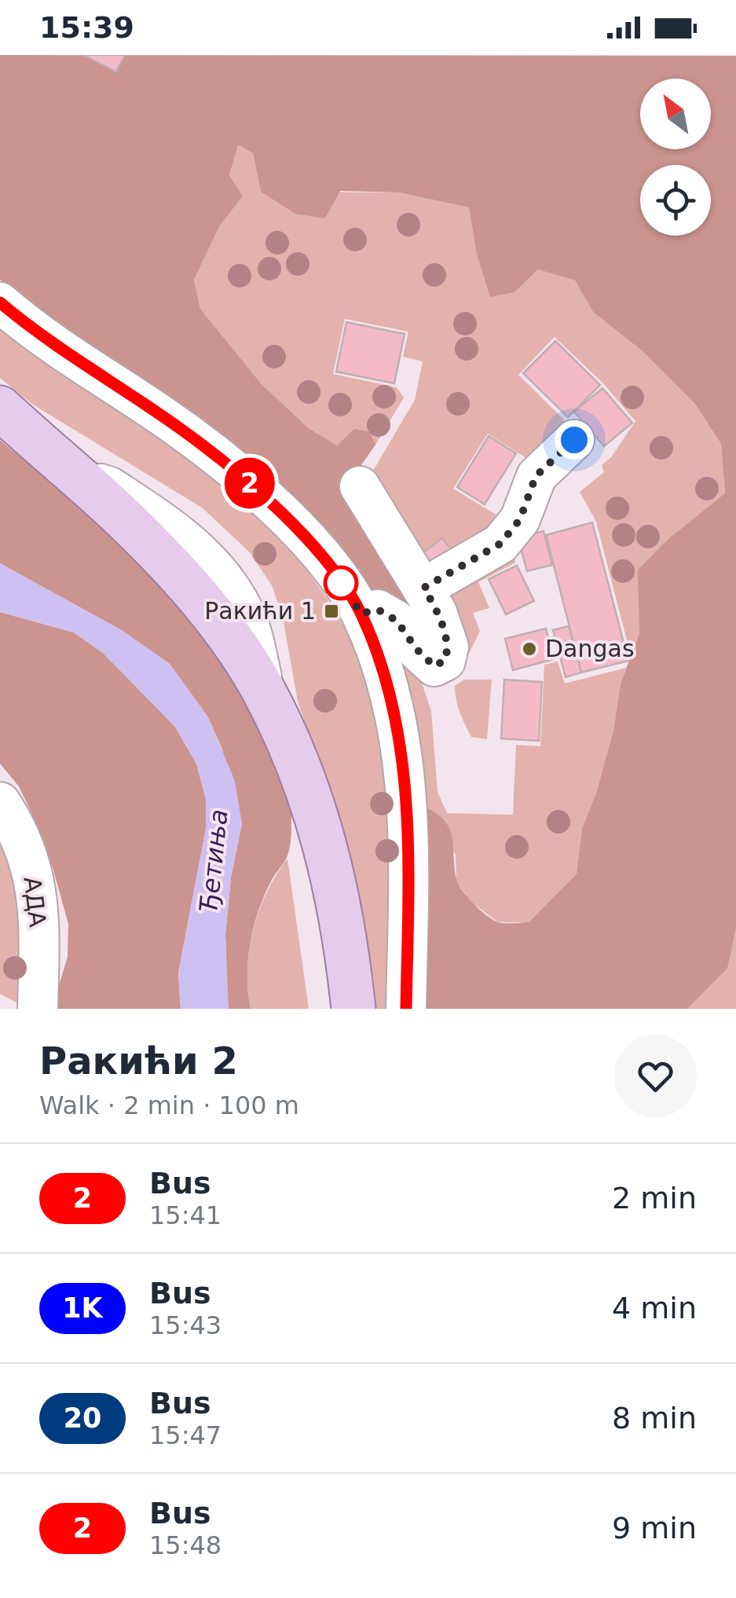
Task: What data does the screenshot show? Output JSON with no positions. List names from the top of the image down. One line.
{"streets":{"street":["АДА"]},"water":["Ђетиња"],"places":{"transit":["Ракићи 1"],"other":["Dangas"]},"lines":["bus line 2"],"north":"top left","page":{"status":"15:39","on_map":"2","heading":["Ракићи 2","Walk · 2 min · 100 m"],"list":[{"mark":"2","name":"Bus","note":"15:41","value":"2 min"},{"mark":"1K","name":"Bus","note":"15:43","value":"4 min"},{"mark":"20","name":"Bus","note":"15:47","value":"8 min"},{"mark":"2","name":"Bus","note":"15:48","value":"9 min"}]}}
